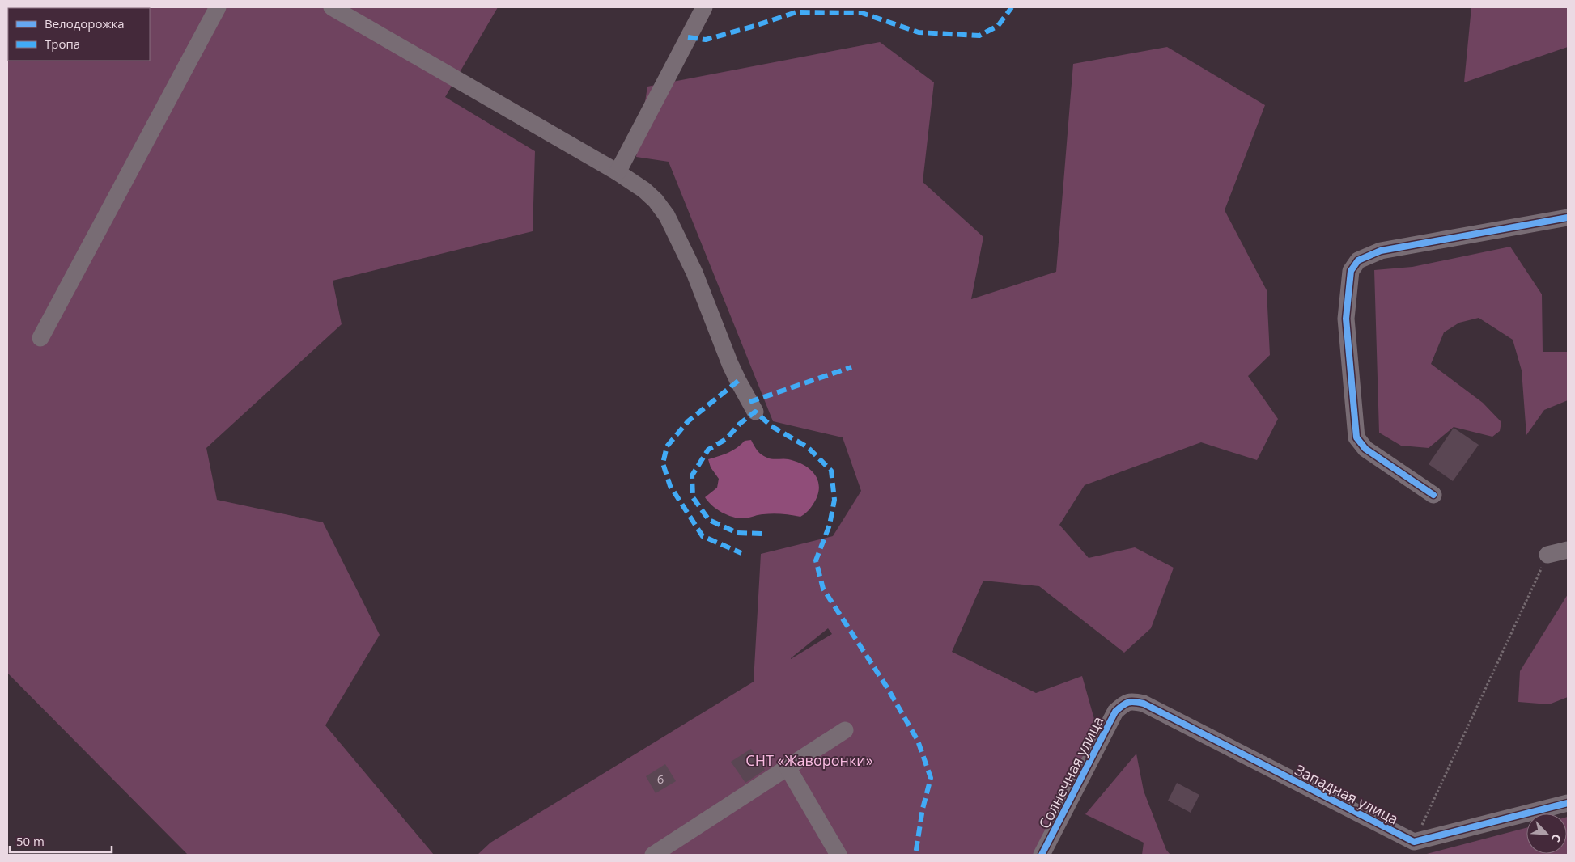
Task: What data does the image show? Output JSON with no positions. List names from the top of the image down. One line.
{"streets":{"street":["Солнечная улица","Западная улица"]},"crossings":[["Солнечная улица","Западная улица"]],"parks":["СНТ «Жаворонки»"],"house_numbers":["6"],"legend":["Велодорожка","Тропа"],"scale_bar":"50 m","north":"bottom right"}
